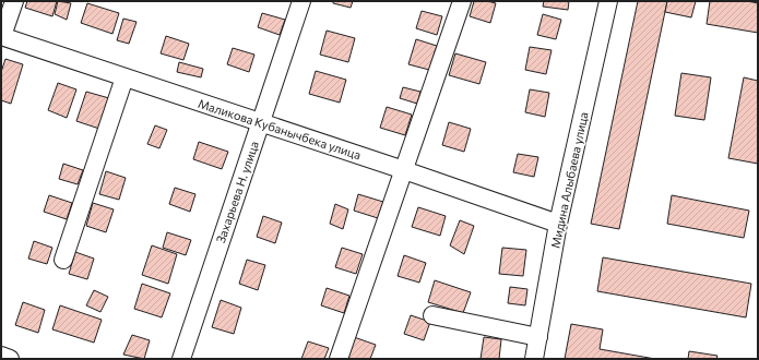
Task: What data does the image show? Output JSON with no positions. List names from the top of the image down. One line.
{"streets":{"street":["Маликова Кубанычбека улица","Мидина Алыбаева улица","Захарьева Н. улица"]},"crossings":[["Маликова Кубанычбека улица","Мидина Алыбаева улица"],["Маликова Кубанычбека улица","Захарьева Н. улица"]]}
